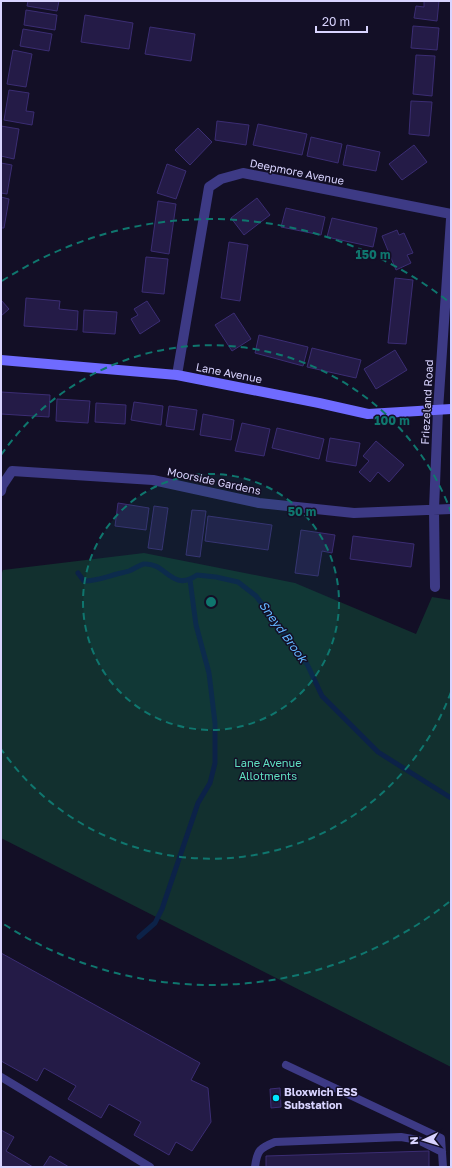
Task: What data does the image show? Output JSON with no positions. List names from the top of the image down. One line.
{"streets":{"street":["Deepmore Avenue","Lane Avenue","Friezeland Road","Moorside Gardens"]},"crossings":[["Deepmore Avenue","Lane Avenue"],["Lane Avenue","Friezeland Road"],["Friezeland Road","Moorside Gardens"]],"water":["Sneyd Brook"],"parks":["Lane Avenue Allotments"],"places":["Bloxwich ESS Substation"],"scale_bar":"20 m","north":"left","rings":["150 m","100 m","50 m"]}
